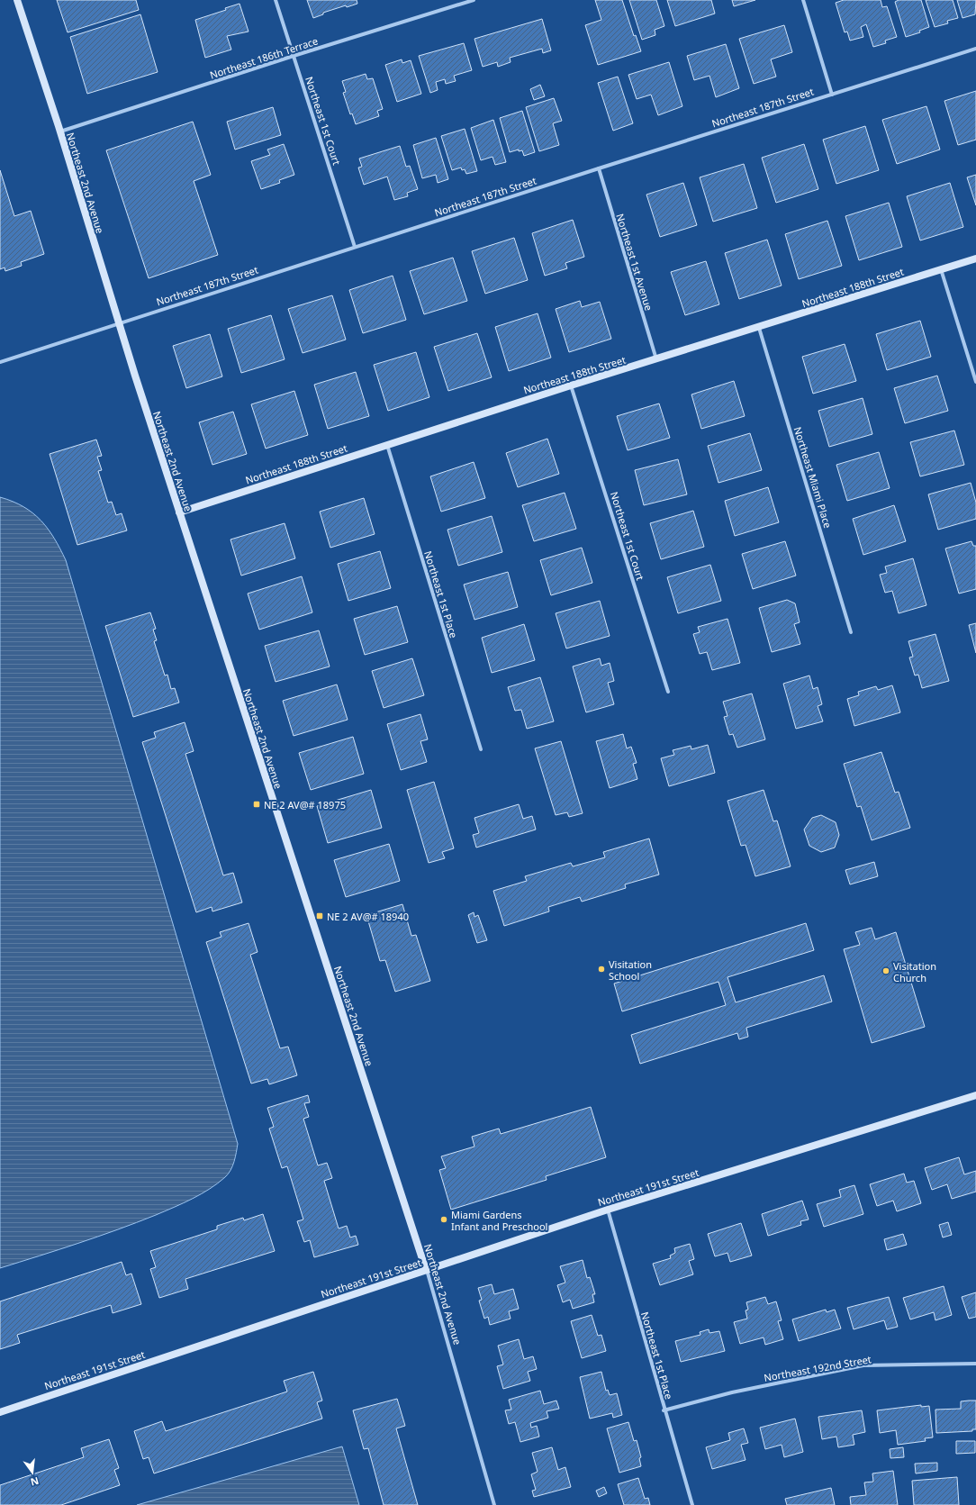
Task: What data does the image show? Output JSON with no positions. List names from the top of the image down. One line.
{"streets":{"street":["Northeast 186th Terrace","Northeast 187th Street","Northeast 1st Court","Northeast 2nd Avenue","Northeast 1st Avenue","Northeast 188th Street","Northeast Miami Place","Northeast 1st Place","Northeast 191st Street","Northeast 192nd Street"]},"crossings":[["Northeast 186th Terrace","Northeast 1st Court"],["Northeast 186th Terrace","Northeast 2nd Avenue"],["Northeast 187th Street","Northeast 1st Court"],["Northeast 187th Street","Northeast 2nd Avenue"],["Northeast 187th Street","Northeast 1st Avenue"],["Northeast 1st Court","Northeast 188th Street"],["Northeast 2nd Avenue","Northeast 188th Street"],["Northeast 2nd Avenue","Northeast 191st Street"],["Northeast 1st Avenue","Northeast 188th Street"],["Northeast 188th Street","Northeast Miami Place"],["Northeast 188th Street","Northeast 1st Place"],["Northeast 1st Place","Northeast 191st Street"],["Northeast 1st Place","Northeast 192nd Street"]],"places":{"transit":["NE 2 AV@# 18975","NE 2 AV@# 18940"],"other":["Visitation School","Visitation Church","Miami Gardens Infant and Preschool"]},"north":"bottom"}
